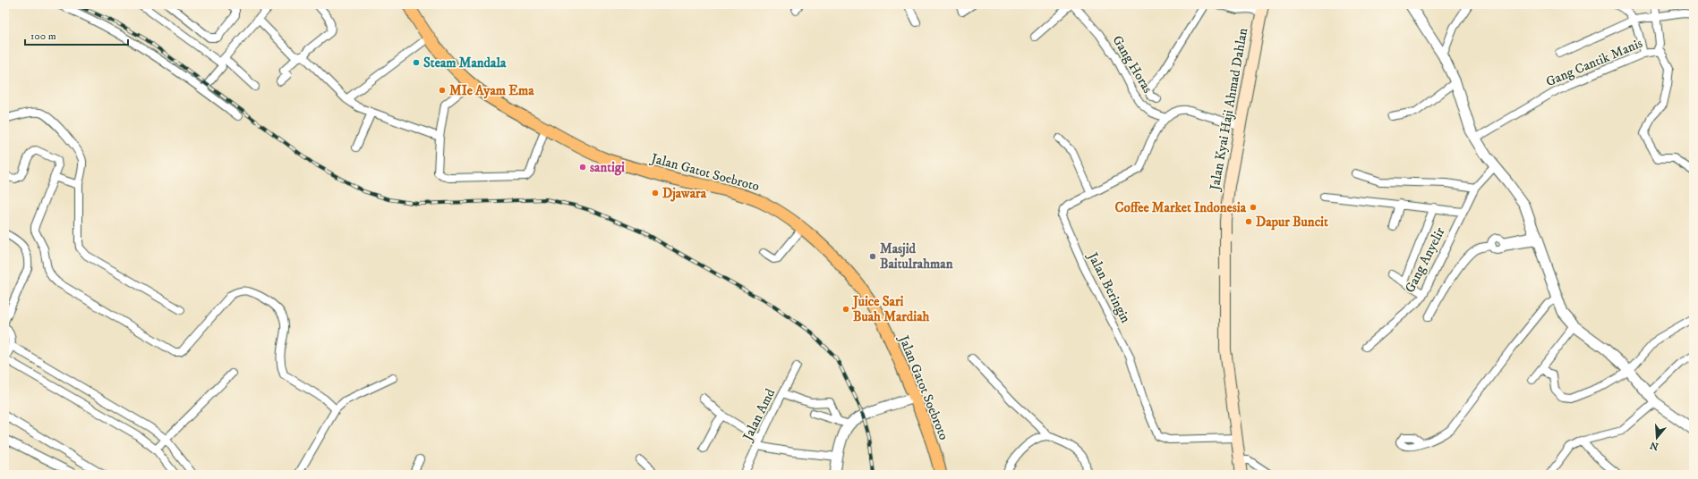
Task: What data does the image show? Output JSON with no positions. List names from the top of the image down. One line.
{"streets":{"main road":["Jalan Kyai Haji Ahmad Dahlan","Jalan Gatot Soebroto"],"street":["Gang Cantik Manis","Gang Horas","Gang Anyelir","Jalan Beringin","Jalan Amd"]},"crossings":[["Gang Horas","Jalan Beringin"],["Jalan Kyai Haji Ahmad Dahlan","Jalan Beringin"]],"places":["Steam Mandala","MIe Ayam Ema","santigi","Djawara","Coffee Market Indonesia","Dapur Buncit","Masjid Baitulrahman","Juice Sari Buah Mardiah"],"scale_bar":"100 m","north":"bottom"}
